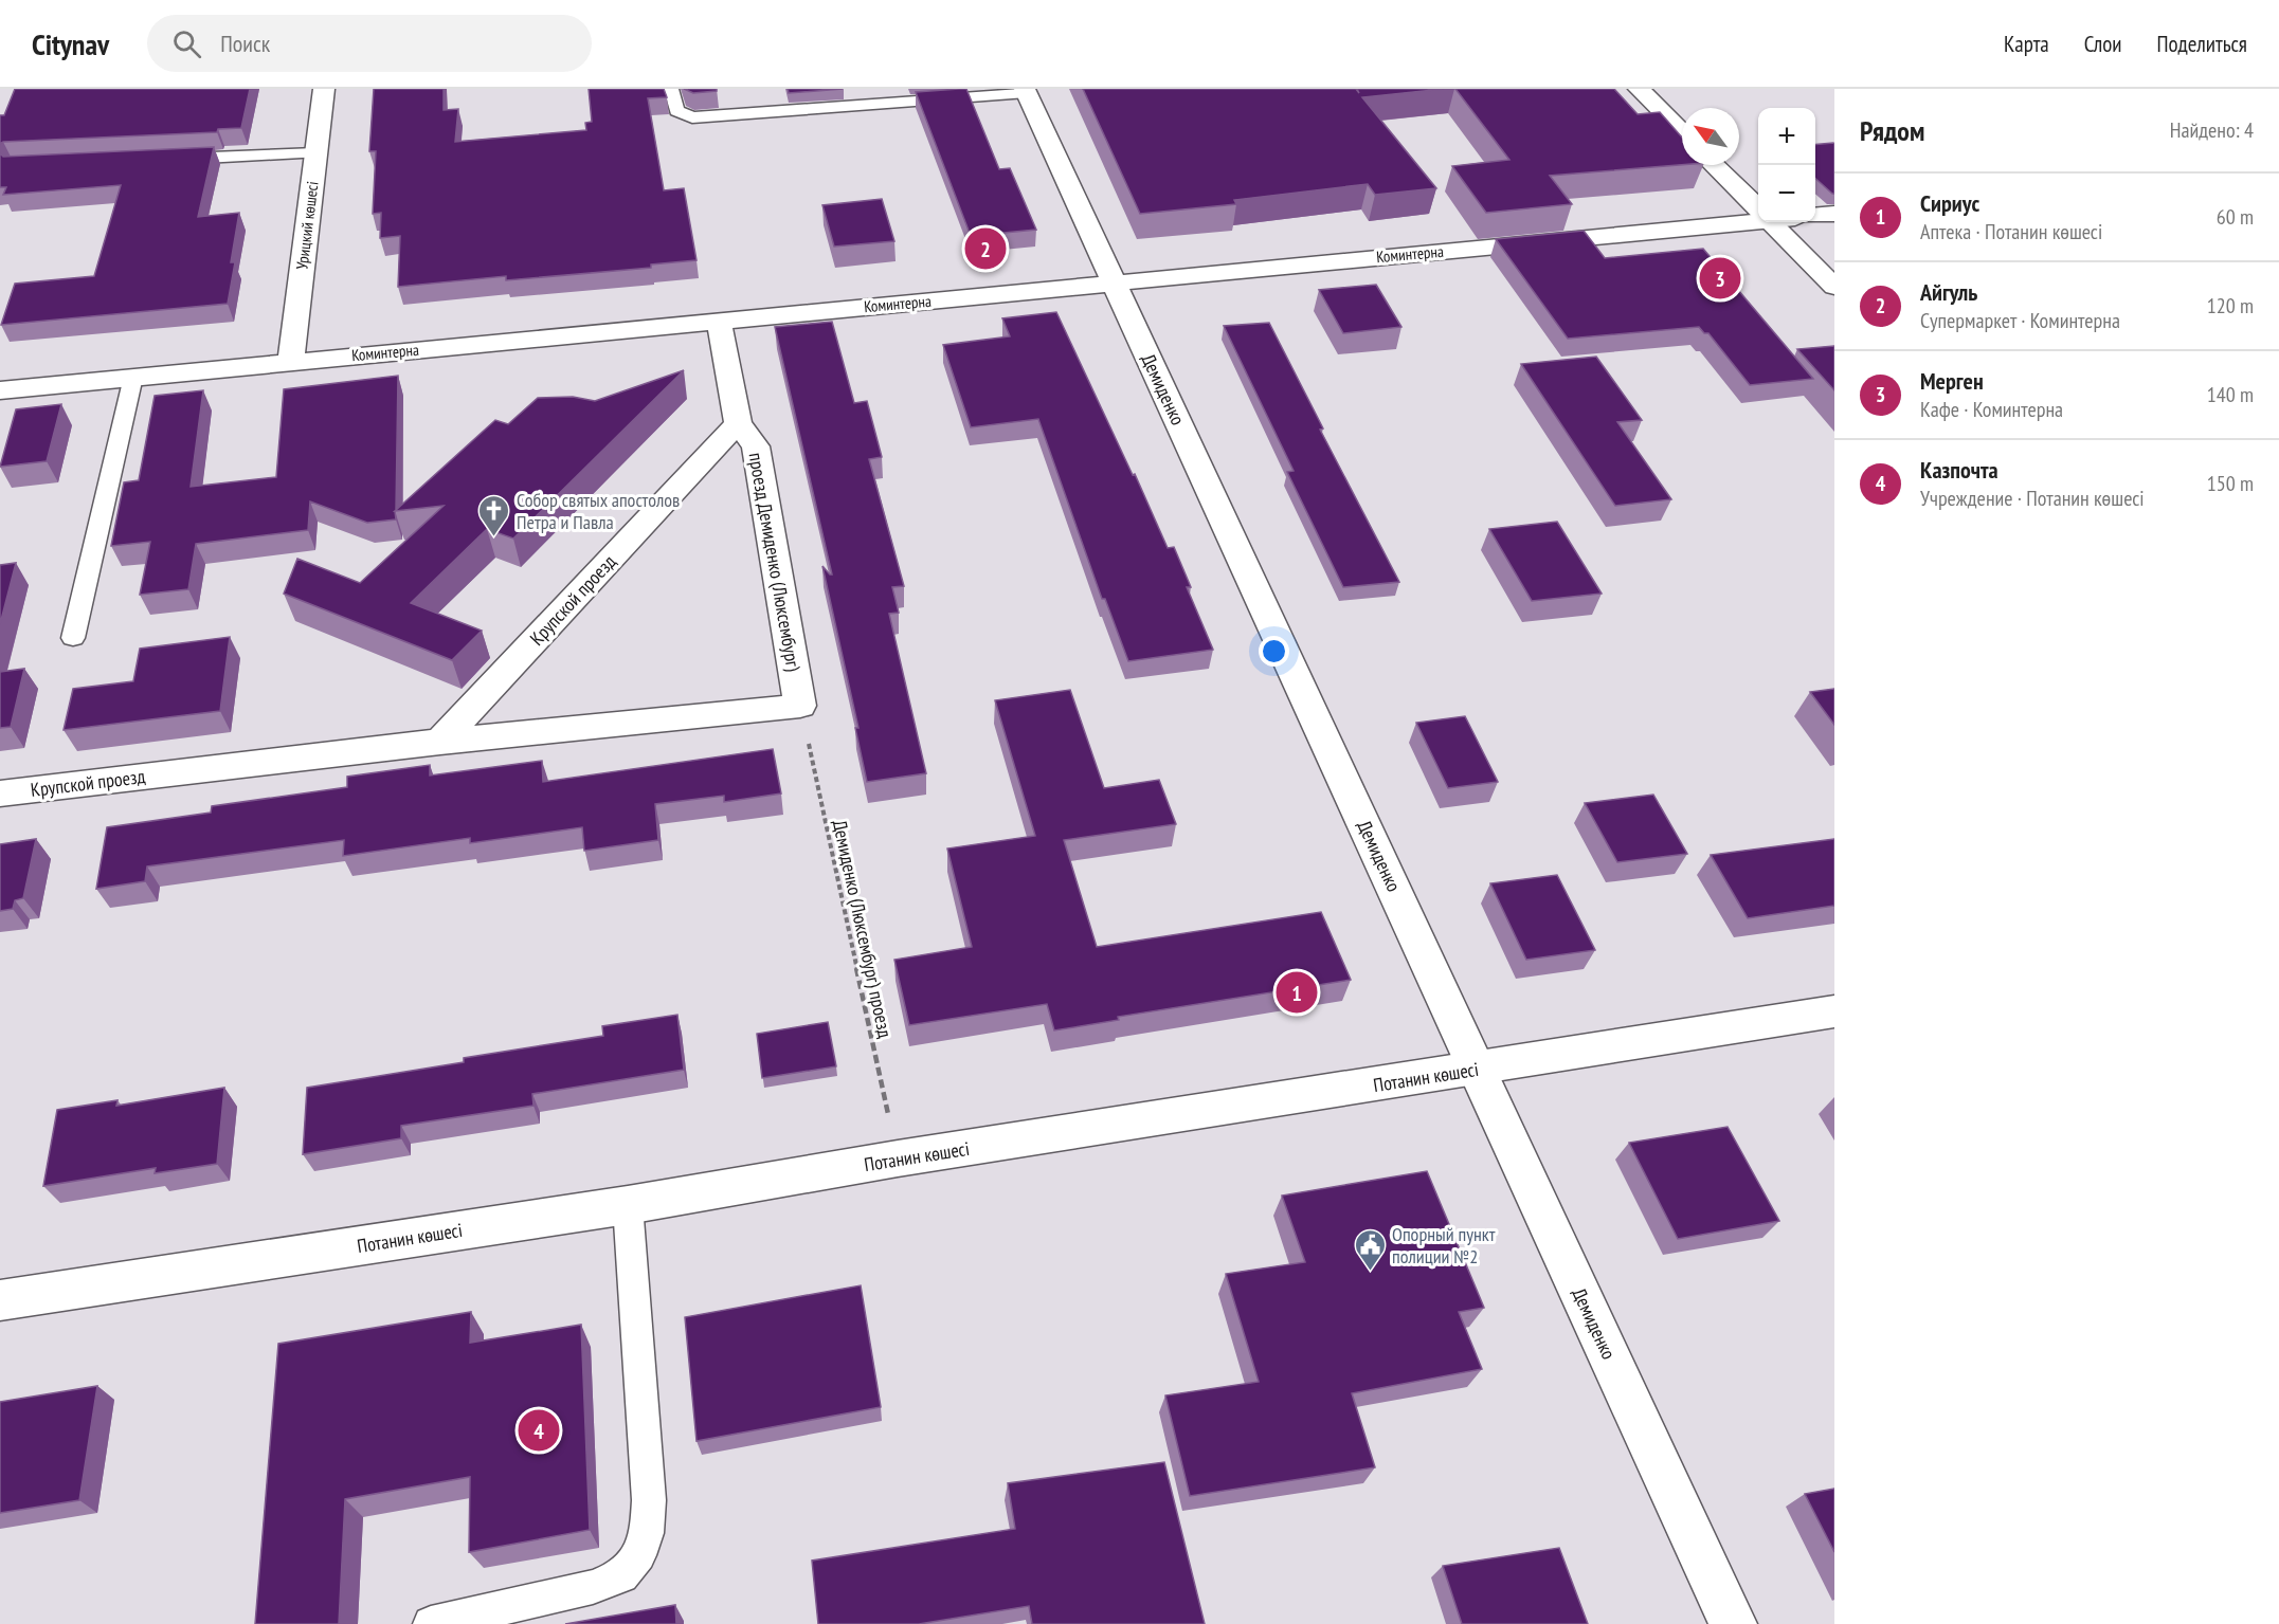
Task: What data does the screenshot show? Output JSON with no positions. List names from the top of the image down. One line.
{"streets":{"street":["Урицкий көшесі","Коминтерна","Демиденко","проезд Демиденко (Люксембург)","Крупской проезд","Потанин көшесі"],"path":["Демиденко (Люксембург) проезд"]},"crossings":[["Урицкий көшесі","Коминтерна"],["Коминтерна","Демиденко"],["Демиденко","Потанин көшесі"],["проезд Демиденко (Люксембург)","Крупской проезд"],["проезд Демиденко (Люксембург)","Демиденко (Люксембург) проезд"],["Крупской проезд","Демиденко (Люксембург) проезд"],["Демиденко (Люксембург) проезд","Потанин көшесі"]],"places":{"church":["Собор святых апостолов Петра и Павла"],"public building":["Опорный пункт полиции №2"]},"north":"top left","page":{"header":"Citynav","search":"Поиск","nav":["Карта","Слои","Поделиться"],"heading":["Рядом","Найдено: 4"],"map_buttons":["+","−"],"list":[{"mark":"1","name":"Сириус","note":"Аптека · Потанин көшесі","value":"60 m"},{"mark":"2","name":"Айгуль","note":"Супермаркет · Коминтерна","value":"120 m"},{"mark":"3","name":"Мерген","note":"Кафе · Коминтерна","value":"140 m"},{"mark":"4","name":"Казпочта","note":"Учреждение · Потанин көшесі","value":"150 m"}],"pins":["2","3","1","4"]}}
